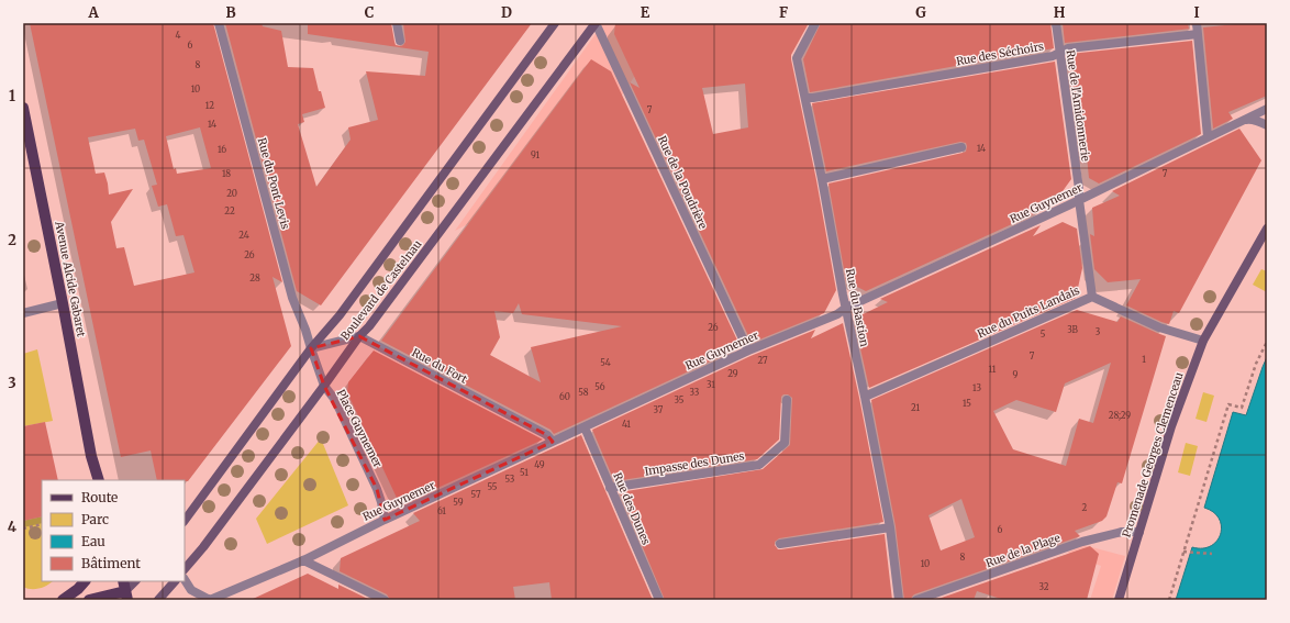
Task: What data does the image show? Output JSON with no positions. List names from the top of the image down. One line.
{"streets":{"main road":["Avenue Alcide Gabaret"],"street":["Rue des Séchoirs","Rue de l'Amidonnerie","Rue de la Poudrière","Rue du Pont Levis","Rue Guynemer","Boulevard de Castelnau","Rue du Bastion","Rue du Puits Landais","Rue du Fort","Place Guynemer","Promenade Georges Clemenceau","Impasse des Dunes","Rue des Dunes","Rue de la Plage"]},"crossings":[["Rue des Séchoirs","Rue de l'Amidonnerie"],["Rue des Séchoirs","Rue du Bastion"],["Rue de l'Amidonnerie","Rue Guynemer"],["Rue de l'Amidonnerie","Rue du Puits Landais"],["Rue de la Poudrière","Rue Guynemer"],["Rue de la Poudrière","Boulevard de Castelnau"],["Rue du Pont Levis","Boulevard de Castelnau"],["Rue du Pont Levis","Place Guynemer"],["Rue Guynemer","Rue du Bastion"],["Rue Guynemer","Rue du Fort"],["Rue Guynemer","Place Guynemer"],["Rue Guynemer","Rue des Dunes"],["Boulevard de Castelnau","Rue du Fort"],["Boulevard de Castelnau","Place Guynemer"],["Rue du Bastion","Rue du Puits Landais"],["Rue du Puits Landais","Promenade Georges Clemenceau"],["Promenade Georges Clemenceau","Rue de la Plage"],["Impasse des Dunes","Rue des Dunes"]],"house_numbers":["4","6","8","10","12","7","14","14","16","91","18","7","20","22","24","26","28","26","3B","3","5","7","1","27","54","11","29","9","31","56","13","58","33","60","35","15","21","37","28;29","41","49","51","53","55","57","59","2","61","6","8","10","32"],"legend":["Route","Parc","Eau","Bâtiment"],"grid":{"columns":["A","B","C","D","E","F","G","H","I"],"rows":["1","2","3","4"]}}
